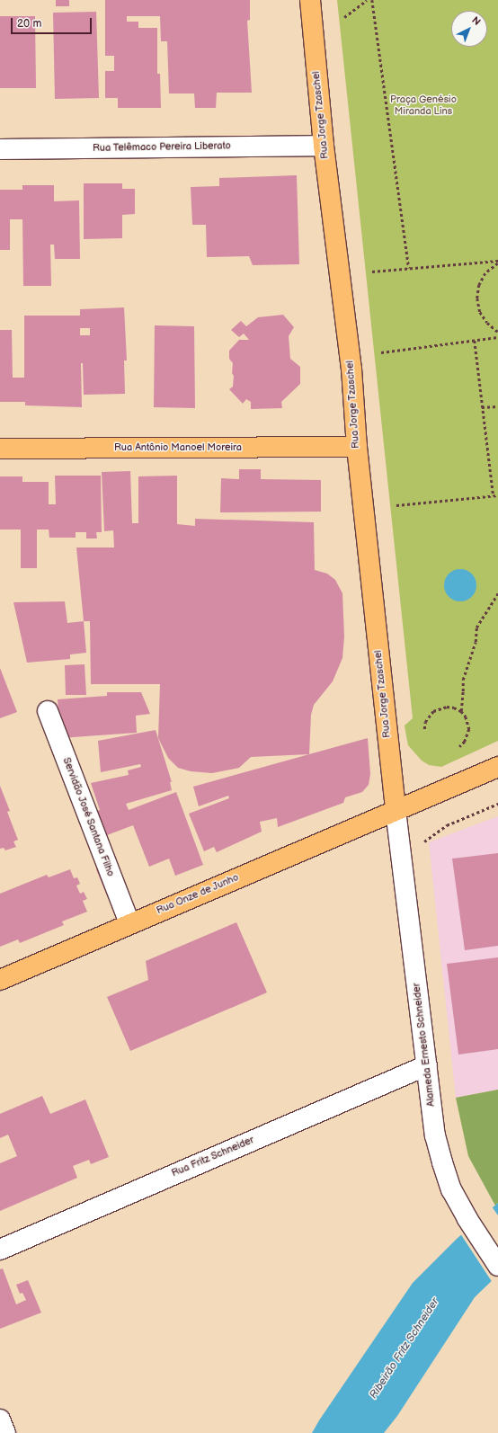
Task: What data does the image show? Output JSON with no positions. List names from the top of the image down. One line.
{"streets":{"main road":["Rua Jorge Tzaschel","Rua Antônio Manoel Moreira","Rua Onze de Junho"],"street":["Rua Telêmaco Pereira Liberato","Servidão José Santana Filho","Alameda Ernesto Schneider","Rua Fritz Schneider"]},"crossings":[["Rua Jorge Tzaschel","Rua Telêmaco Pereira Liberato"],["Rua Jorge Tzaschel","Rua Antônio Manoel Moreira"],["Rua Jorge Tzaschel","Rua Onze de Junho"],["Rua Jorge Tzaschel","Alameda Ernesto Schneider"],["Servidão José Santana Filho","Rua Onze de Junho"],["Rua Onze de Junho","Alameda Ernesto Schneider"],["Alameda Ernesto Schneider","Rua Fritz Schneider"]],"water":["Ribeirão Fritz Schneider"],"parks":["Praça Genésio Miranda Lins"],"scale_bar":"20 m","north":"top right"}
